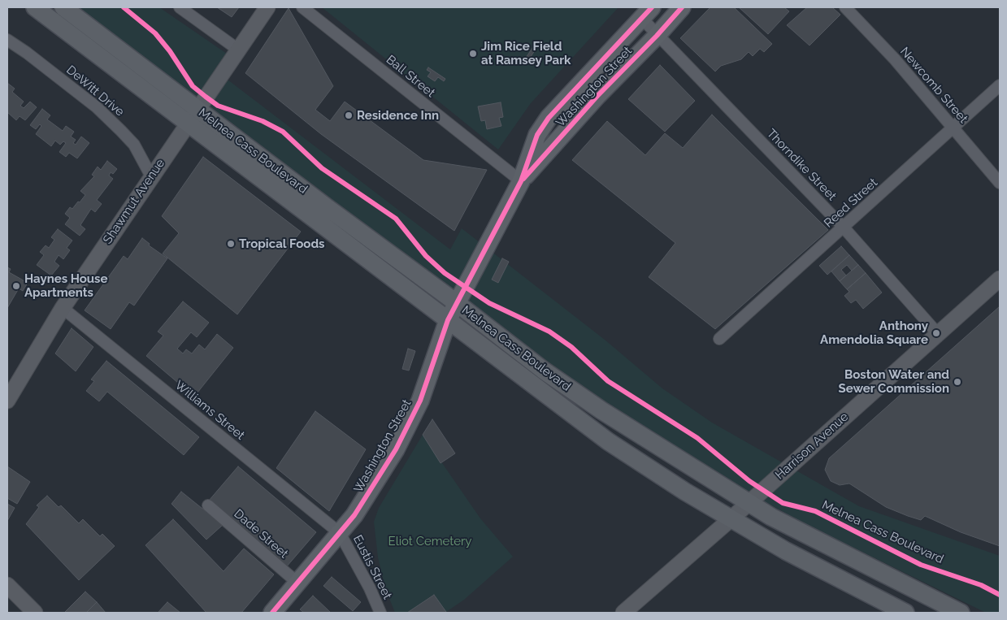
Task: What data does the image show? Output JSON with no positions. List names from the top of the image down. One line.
{"streets":{"main road":["Washington Street","Melnea Cass Boulevard","Shawmut Avenue","Harrison Avenue"],"street":["Ball Street","Newcomb Street","DeWitt Drive","Thorndike Street","Reed Street","Williams Street","Dade Street","Eustis Street"]},"crossings":[["Ball Street","Washington Street"],["Newcomb Street","Reed Street"],["Washington Street","Melnea Cass Boulevard"],["Washington Street","Thorndike Street"],["Washington Street","Williams Street"],["Washington Street","Dade Street"],["Washington Street","Eustis Street"],["DeWitt Drive","Shawmut Avenue"],["Melnea Cass Boulevard","Shawmut Avenue"],["Melnea Cass Boulevard","Harrison Avenue"],["Thorndike Street","Reed Street"],["Thorndike Street","Harrison Avenue"],["Shawmut Avenue","Williams Street"],["Williams Street","Eustis Street"]],"parks":["Eliot Cemetery"],"places":["Jim Rice Field at Ramsey Park","Residence Inn","Tropical Foods","Haynes House Apartments","Anthony Amendolia Square","Boston Water and Sewer Commission"]}
